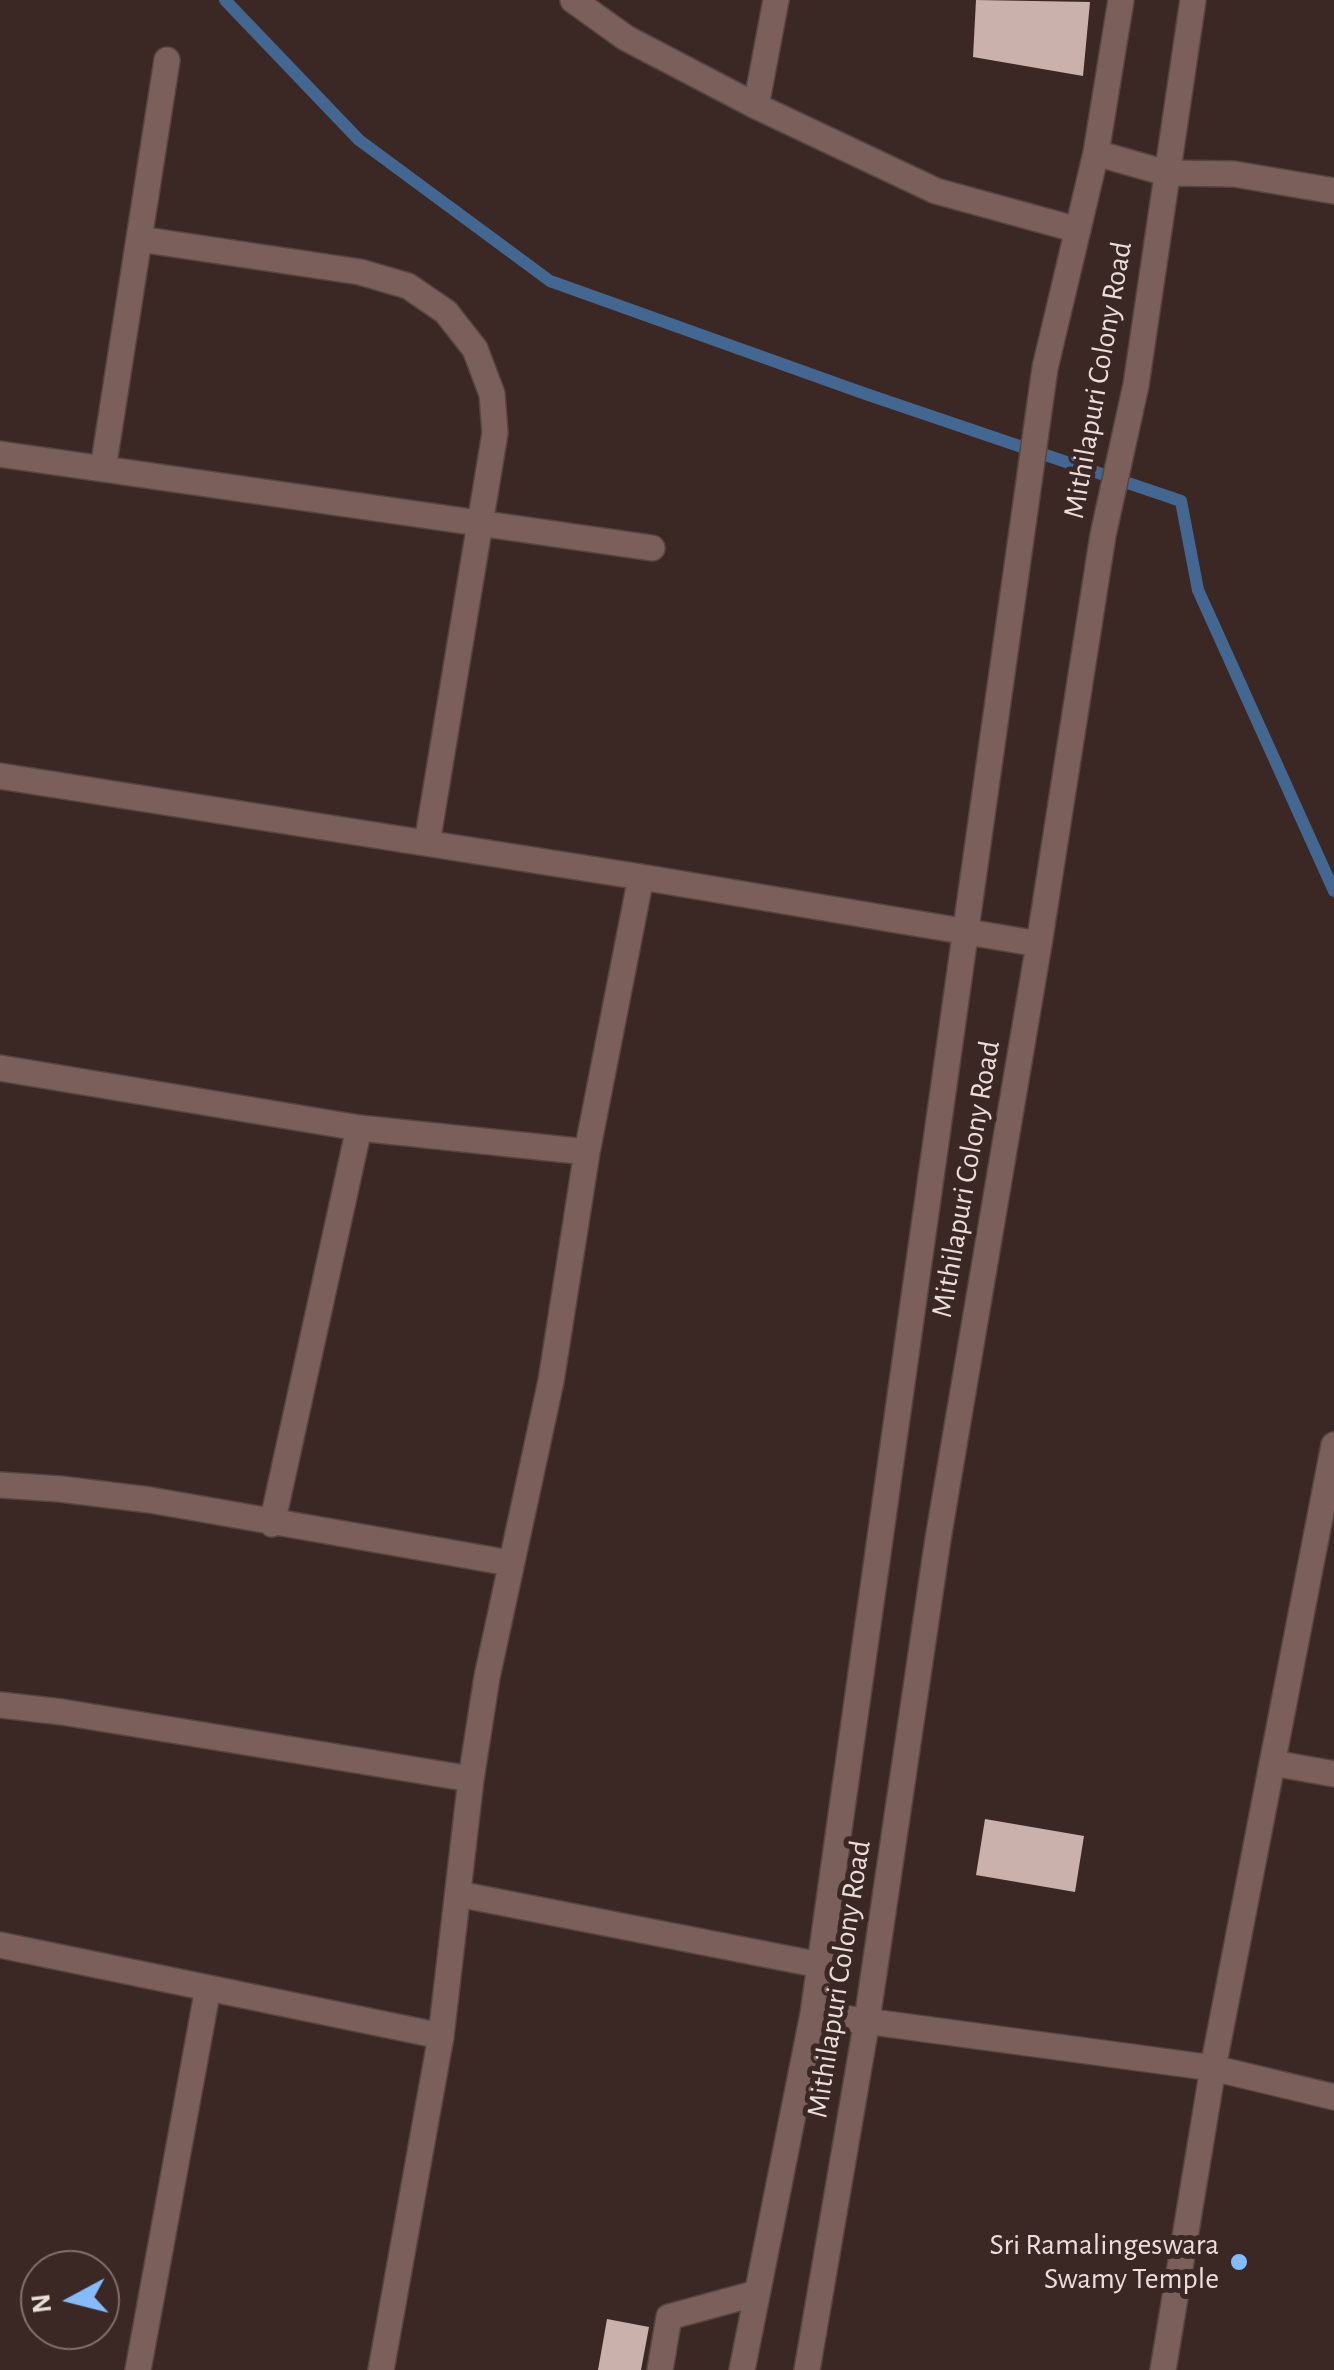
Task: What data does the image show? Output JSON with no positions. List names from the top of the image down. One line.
{"streets":{"street":["Mithilapuri Colony Road"]},"places":["Sri Ramalingeswara Swamy Temple"],"north":"left"}
